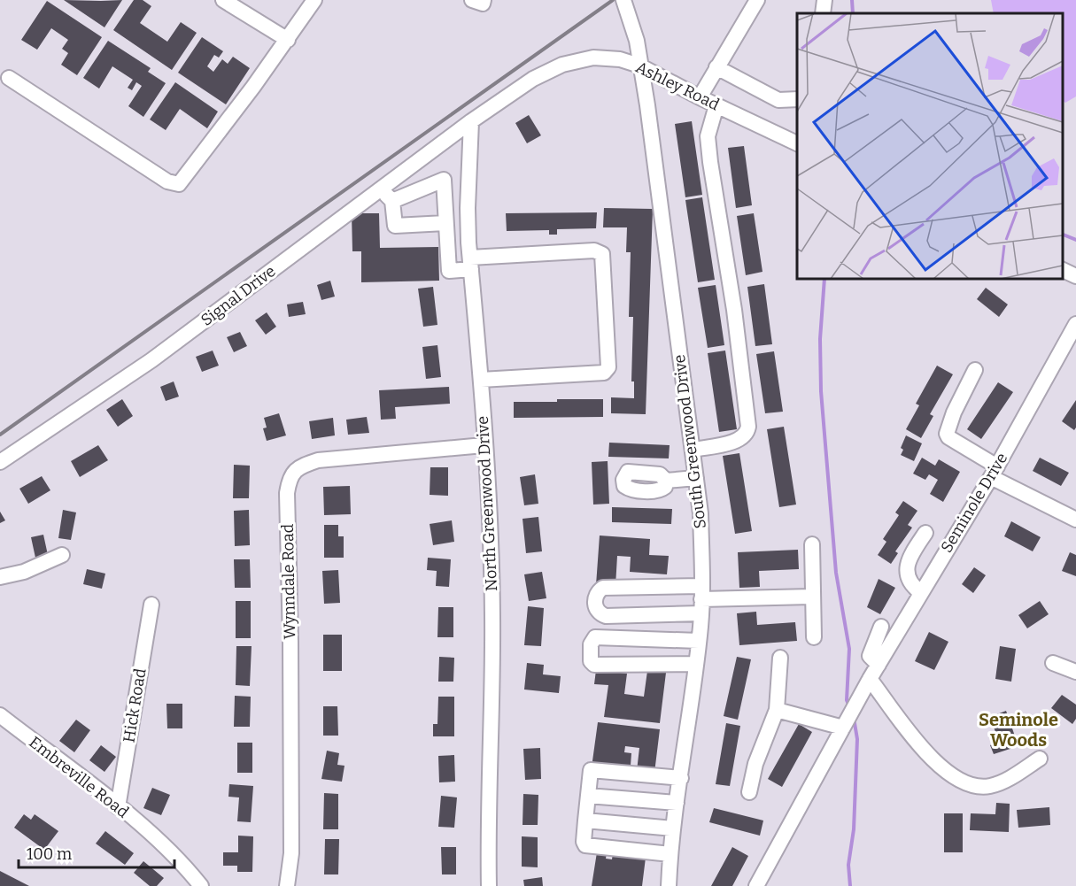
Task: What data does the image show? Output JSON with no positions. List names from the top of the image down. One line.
{"streets":{"street":["Ashley Road","Signal Drive","South Greenwood Drive","Seminole Drive","North Greenwood Drive","Wynndale Road","Hick Road","Embreville Road"]},"crossings":[["Ashley Road","Signal Drive"],["Ashley Road","South Greenwood Drive"],["Ashley Road","North Greenwood Drive"],["Signal Drive","North Greenwood Drive"],["North Greenwood Drive","Wynndale Road"],["Hick Road","Embreville Road"]],"districts":["Seminole Woods"],"scale_bar":"100 m"}
